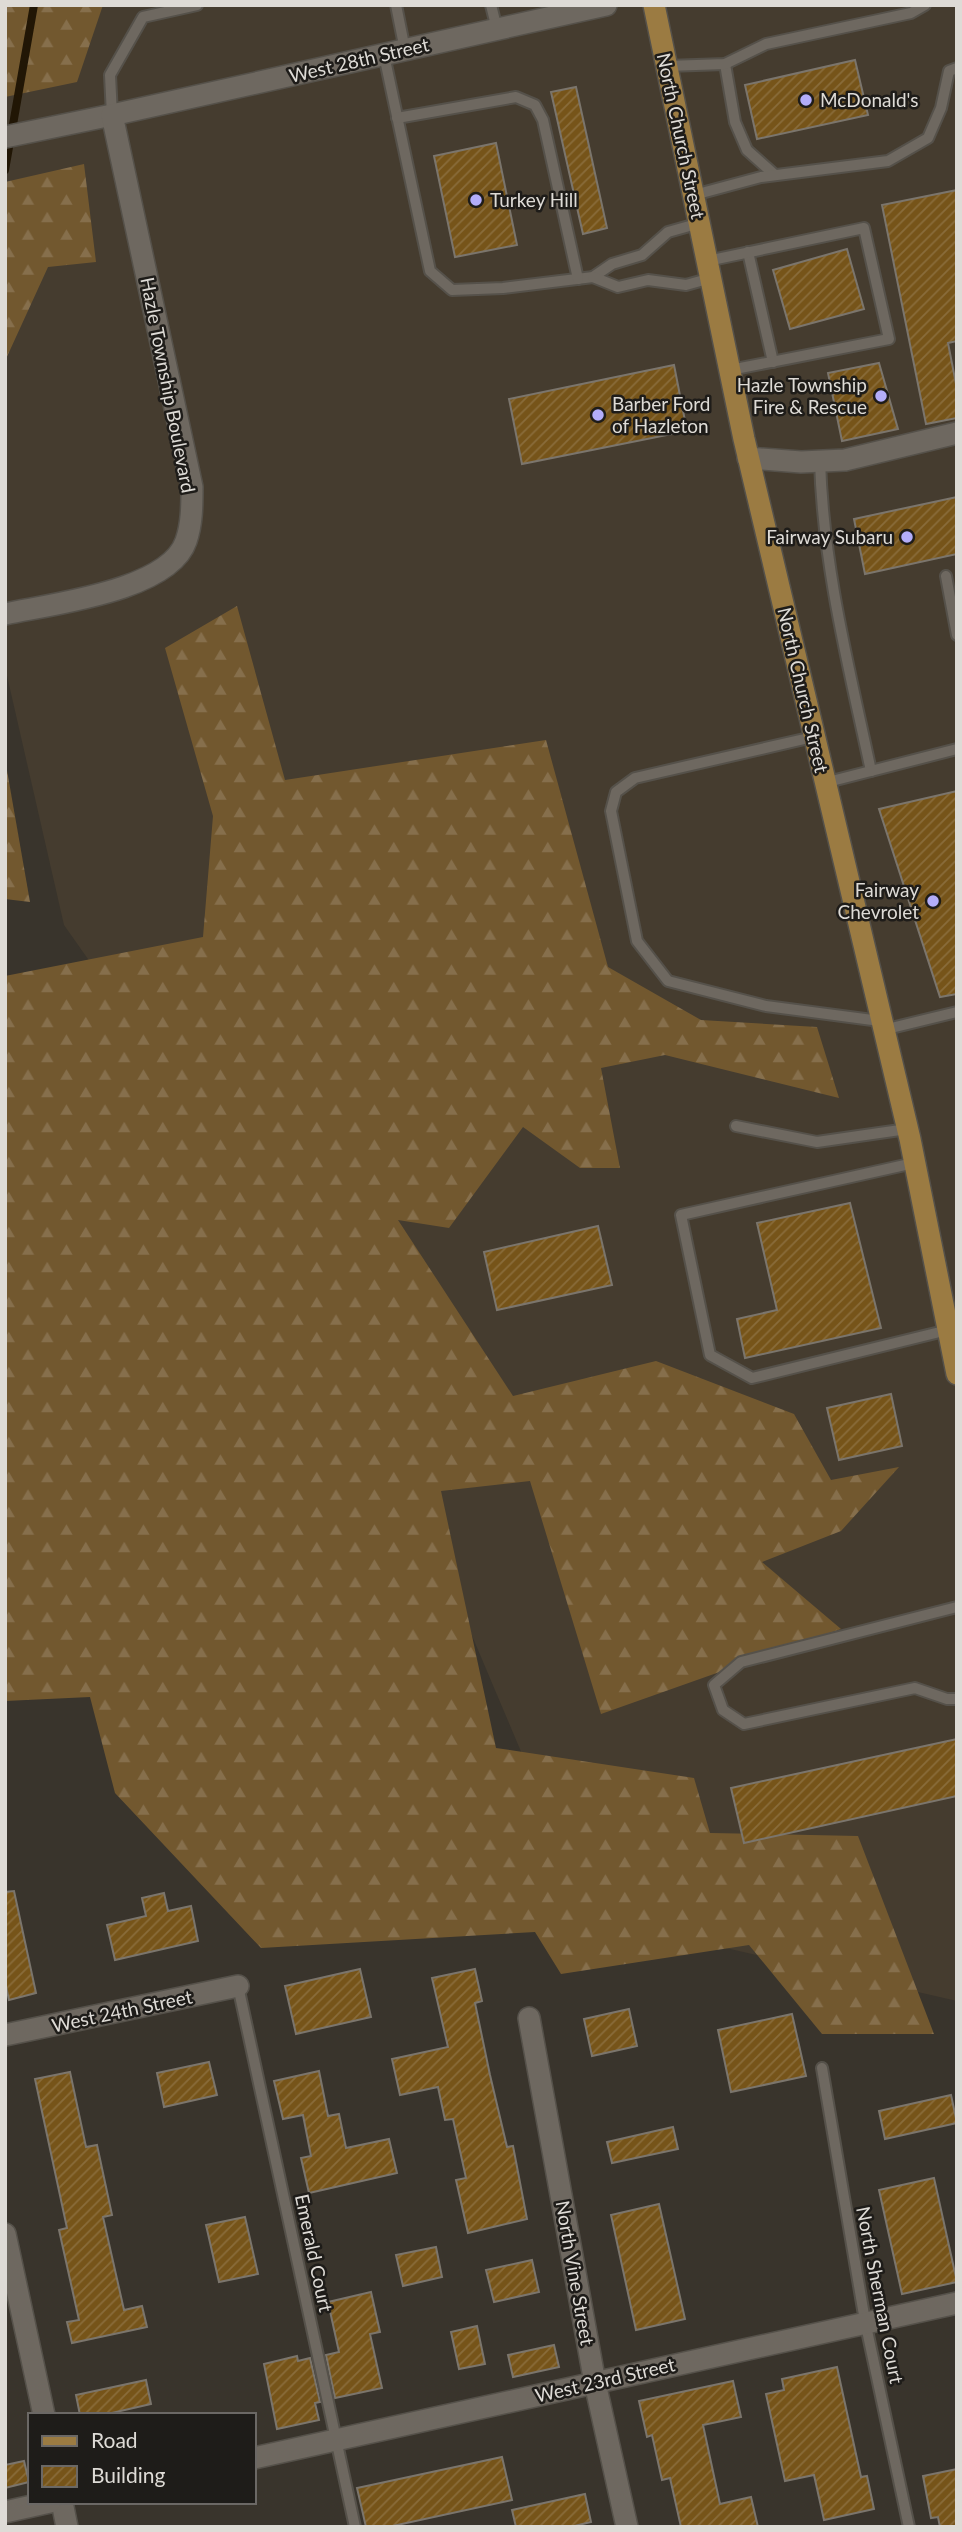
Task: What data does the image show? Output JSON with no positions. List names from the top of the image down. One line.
{"streets":{"main road":["North Church Street"],"street":["West 28th Street","Hazle Township Boulevard","West 24th Street","North Vine Street","West 23rd Street"],"lane":["Emerald Court","North Sherman Court"]},"crossings":[["West 28th Street","Hazle Township Boulevard"],["West 24th Street","Emerald Court"],["Emerald Court","West 23rd Street"],["North Vine Street","West 23rd Street"],["North Sherman Court","West 23rd Street"]],"places":["McDonald's","Turkey Hill","Hazle Township Fire & Rescue","Barber Ford of Hazleton","Fairway Subaru","Fairway Chevrolet"],"legend":["Road","Building"]}
